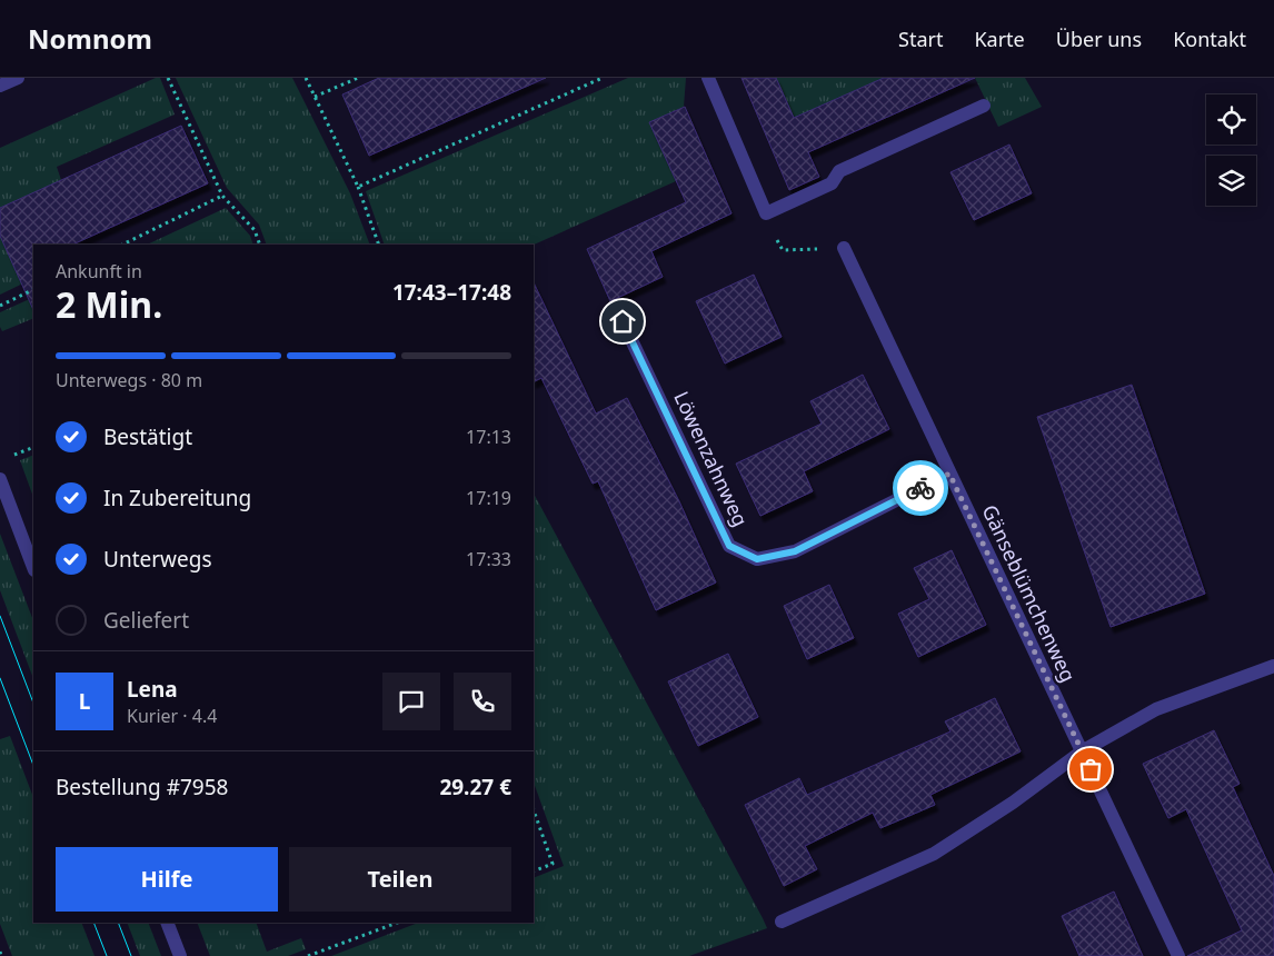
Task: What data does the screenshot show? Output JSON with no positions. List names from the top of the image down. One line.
{"streets":{"street":["Löwenzahnweg","Gänseblümchenweg"]},"crossings":[["Löwenzahnweg","Gänseblümchenweg"]],"page":{"header":"Nomnom","nav":["Start","Karte","Über uns","Kontakt"],"heading":["2 Min.","Ankunft in","17:43–17:48"],"panel":["Lena","Kurier · 4.4","Bestellung #7958","29.27 €"],"bar":"Unterwegs · 80 m","list":[["Bestätigt","17:13"],["In Zubereitung","17:19"],["Unterwegs","17:33"],"Geliefert"],"round":"L","buttons":["Hilfe","Teilen"]}}
